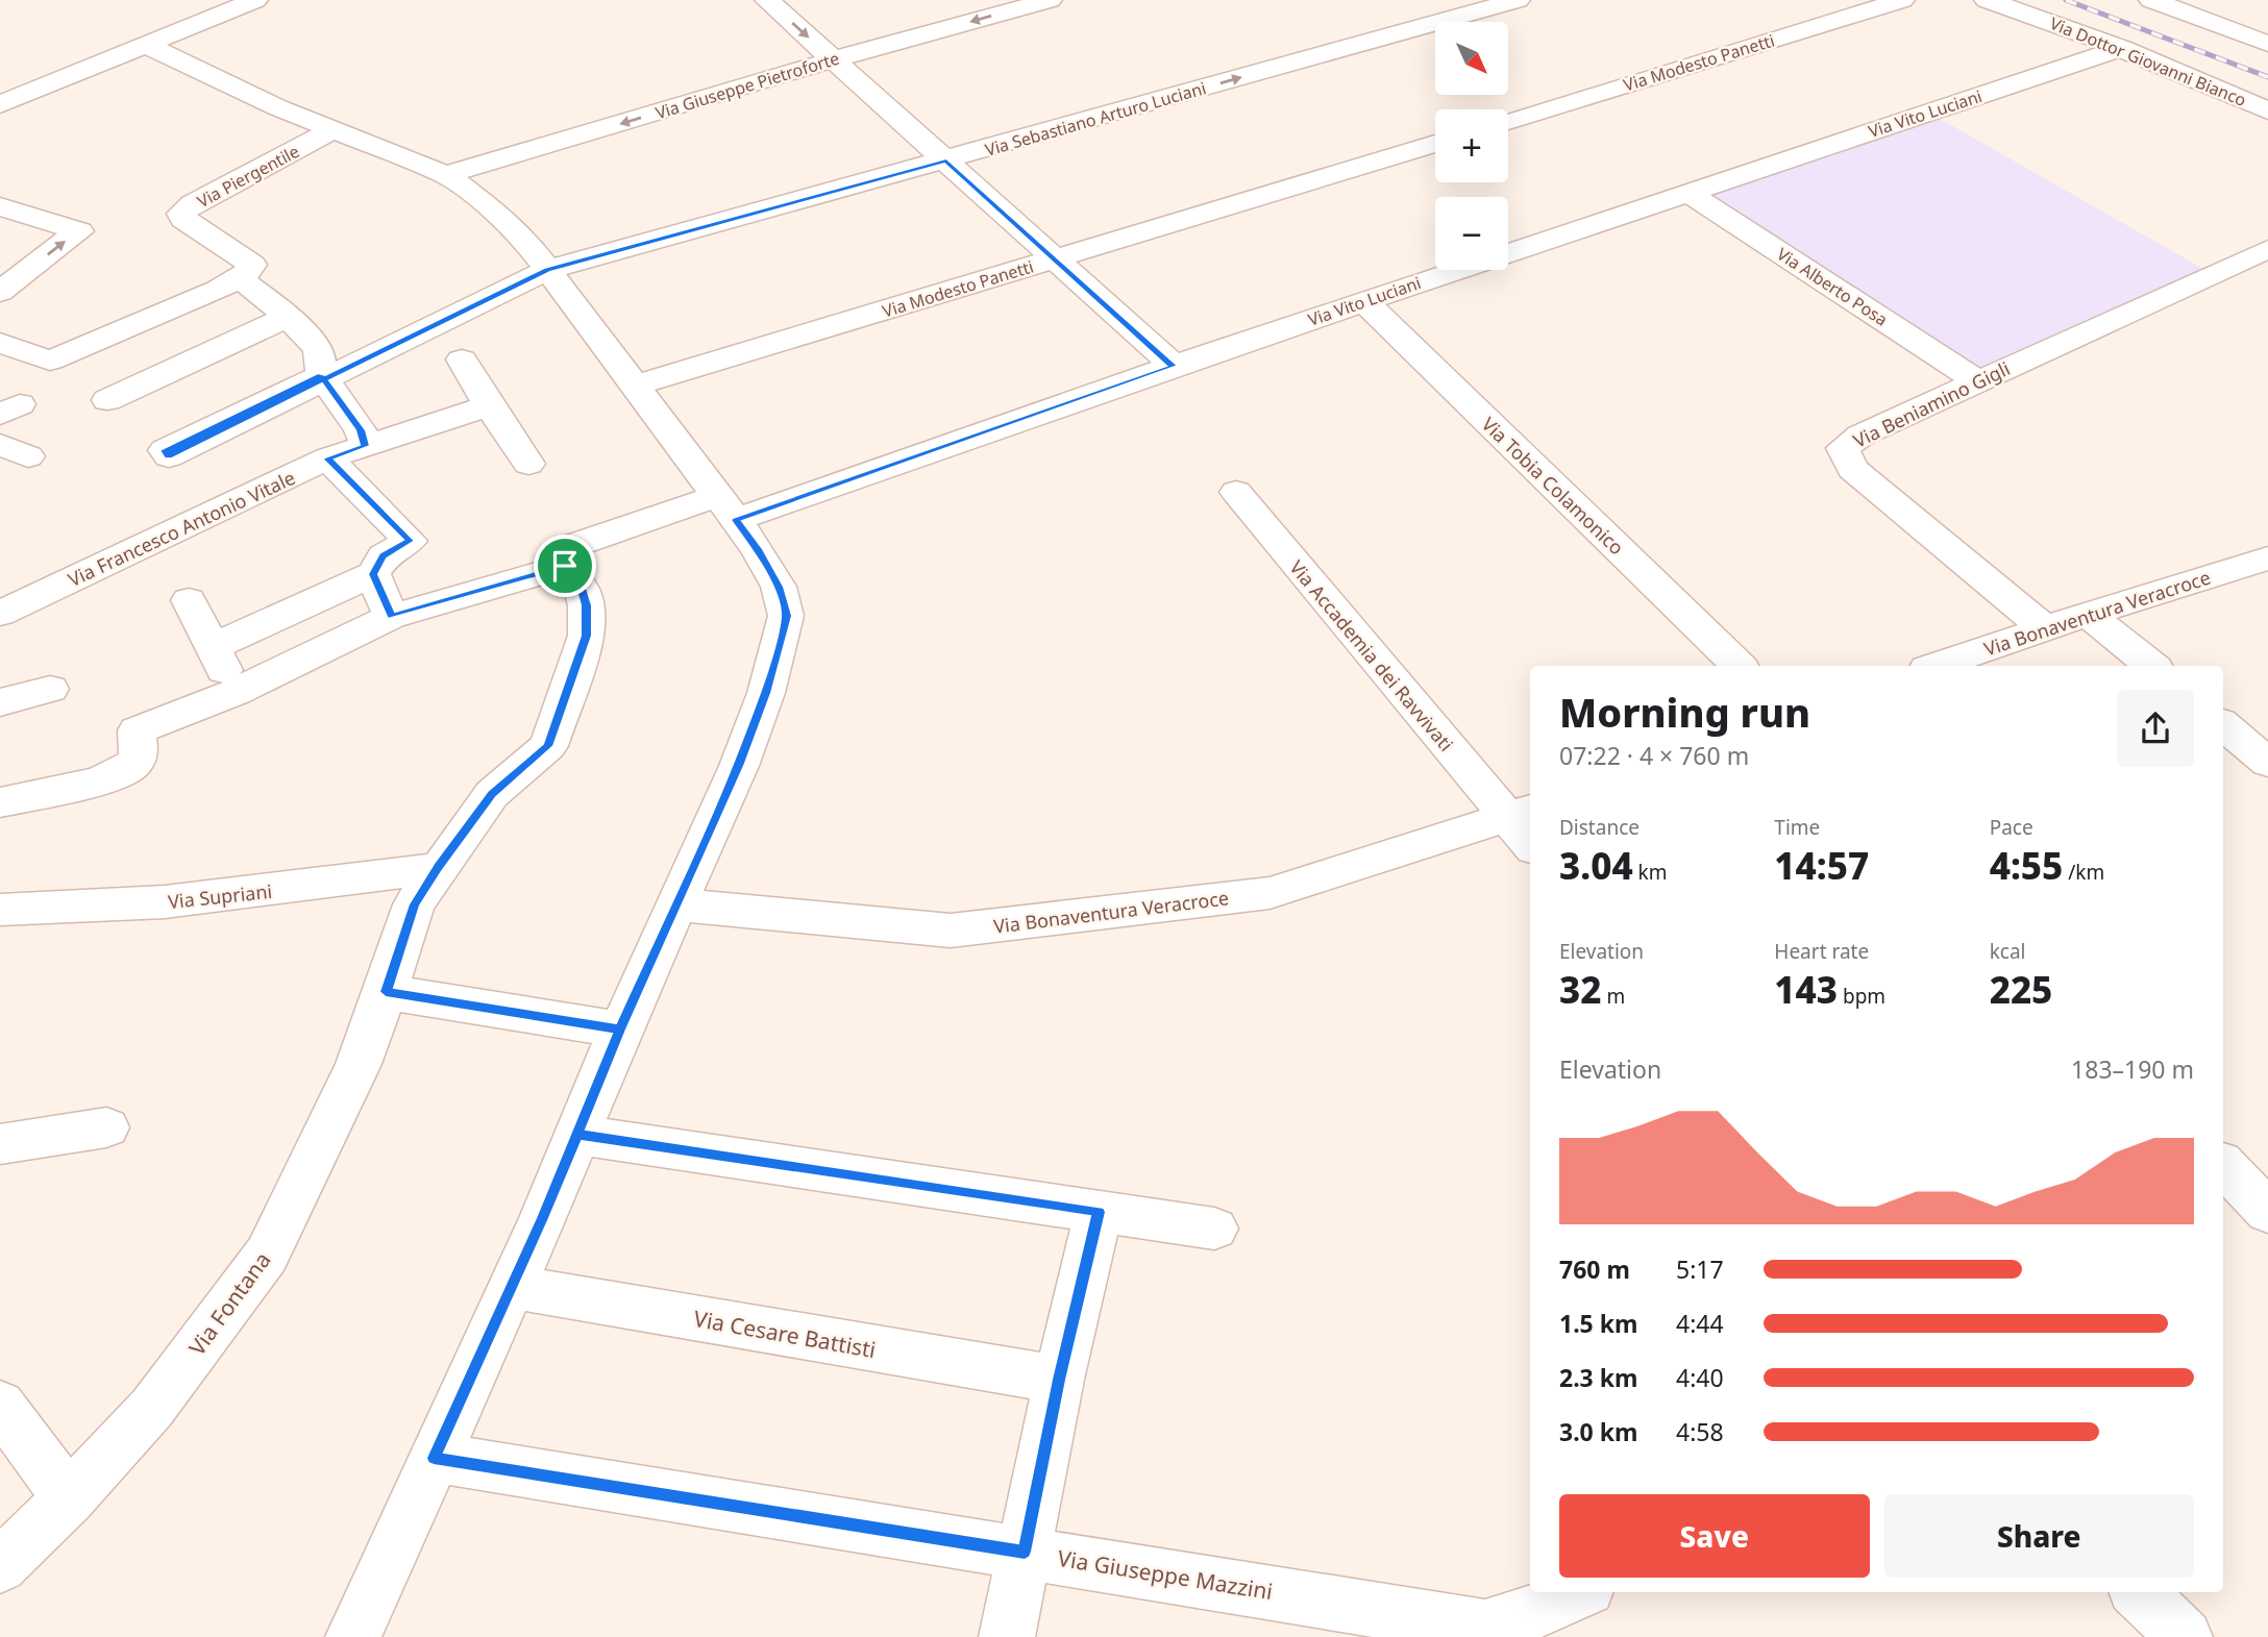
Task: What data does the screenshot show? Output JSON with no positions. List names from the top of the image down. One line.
{"streets":{"street":["Via Dottor Giovanni Bianco","Via Modesto Panetti","Via Giuseppe Pietroforte","Via Vito Luciani","Via Sebastiano Arturo Luciani","Via Piergentile","Via Alberto Posa","Via Beniamino Gigli","Via Tobia Colamonico","Via Francesco Antonio Vitale","Via Bonaventura Veracroce","Via Accademia dei Ravvivati","Via Supriani","Via Fontana","Via Cesare Battisti","Via Giuseppe Mazzini"]},"crossings":[["Via Dottor Giovanni Bianco","Via Vito Luciani"],["Via Vito Luciani","Via Alberto Posa"],["Via Vito Luciani","Via Tobia Colamonico"],["Via Vito Luciani","Via Fontana"],["Via Alberto Posa","Via Beniamino Gigli"],["Via Beniamino Gigli","Via Bonaventura Veracroce"],["Via Bonaventura Veracroce","Via Accademia dei Ravvivati"],["Via Supriani","Via Fontana"]],"one_way":["Via Giuseppe Pietroforte","Via Sebastiano Arturo Luciani"],"north":"bottom right","page":{"map_buttons":["+","−"],"heading":["Morning run","07:22 · 4 × 760 m"],"stats":[["Distance","3.04 km"],["Time","14:57"],["Pace","4:55 /km"],["Elevation","32 m"],["Heart rate","143 bpm"],["kcal","225"]],"chart":["Elevation","183–190 m"],"list":[{"name":"760 m","note":"5:17"},{"name":"1.5 km","note":"4:44"},{"name":"2.3 km","note":"4:40"},{"name":"3.0 km","note":"4:58"}],"buttons":["Save","Share"]}}
